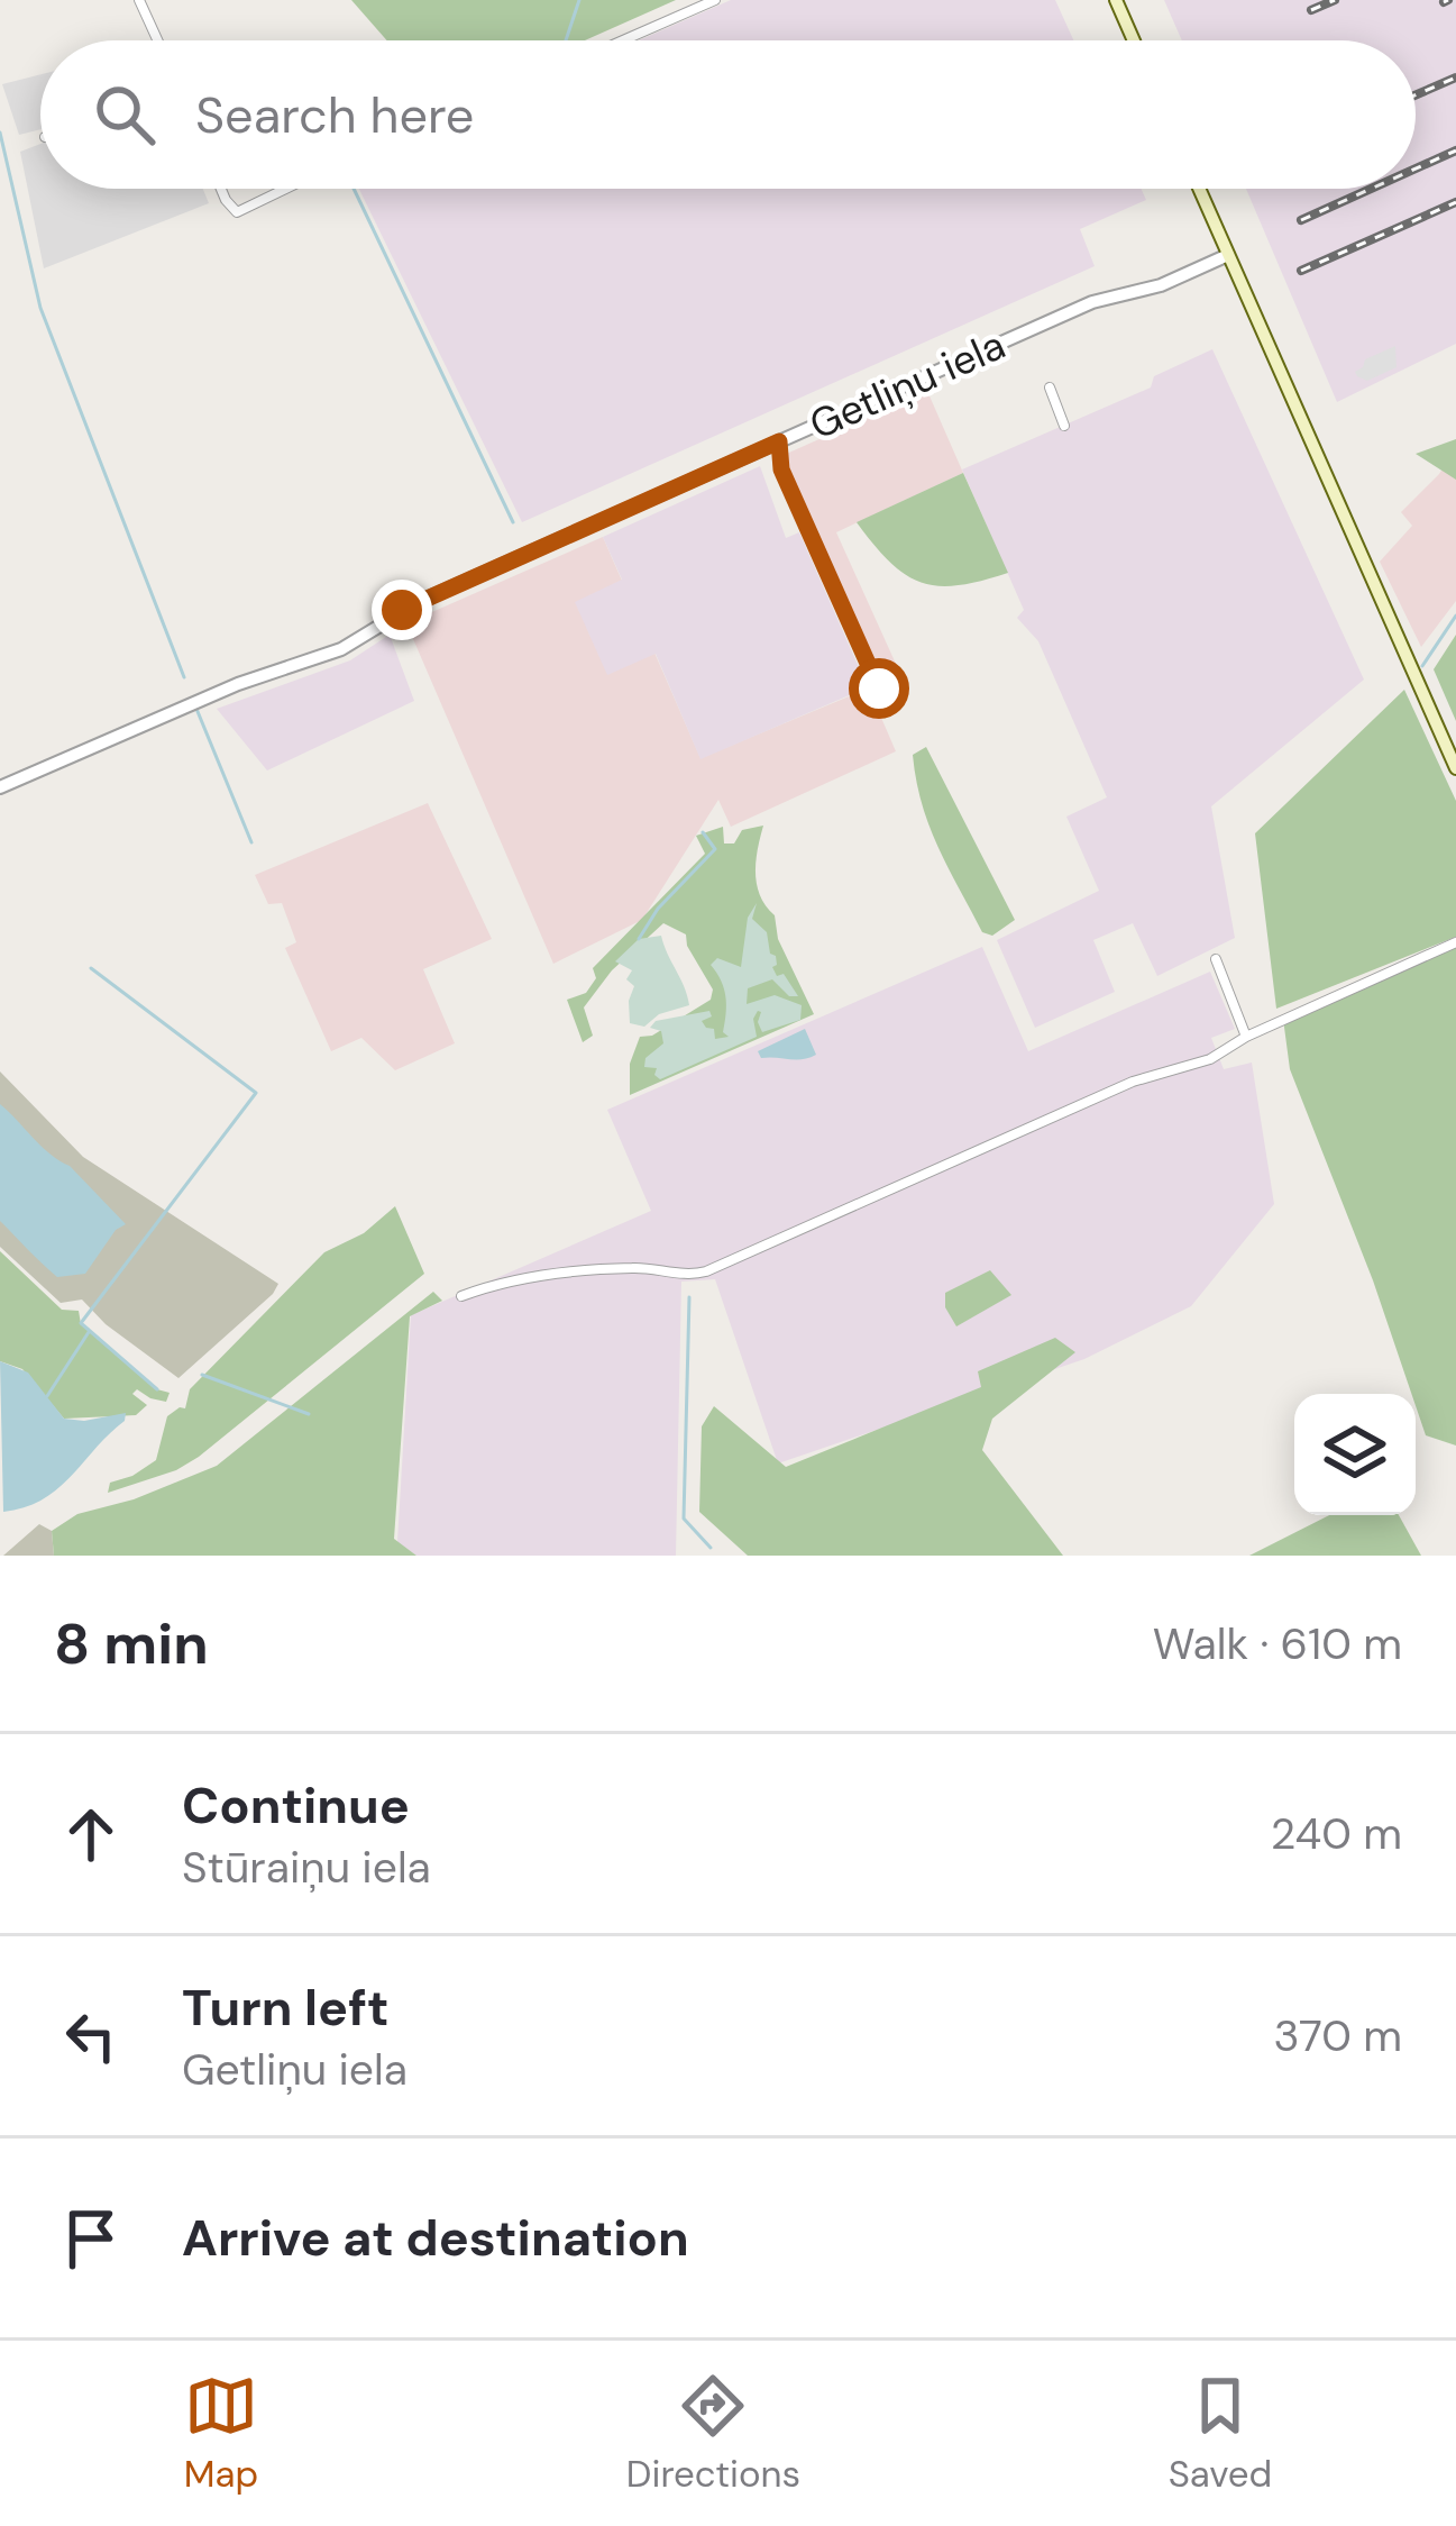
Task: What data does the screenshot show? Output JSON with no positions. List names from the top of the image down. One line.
{"streets":{"street":["Getliņu iela"]},"page":{"search":"Search here","heading":["8 min","Walk · 610 m"],"list":[["Continue","Stūraiņu iela","240 m"],["Turn left","Getliņu iela","370 m"],"Arrive at destination"],"nav":["Map","Directions","Saved"]}}
